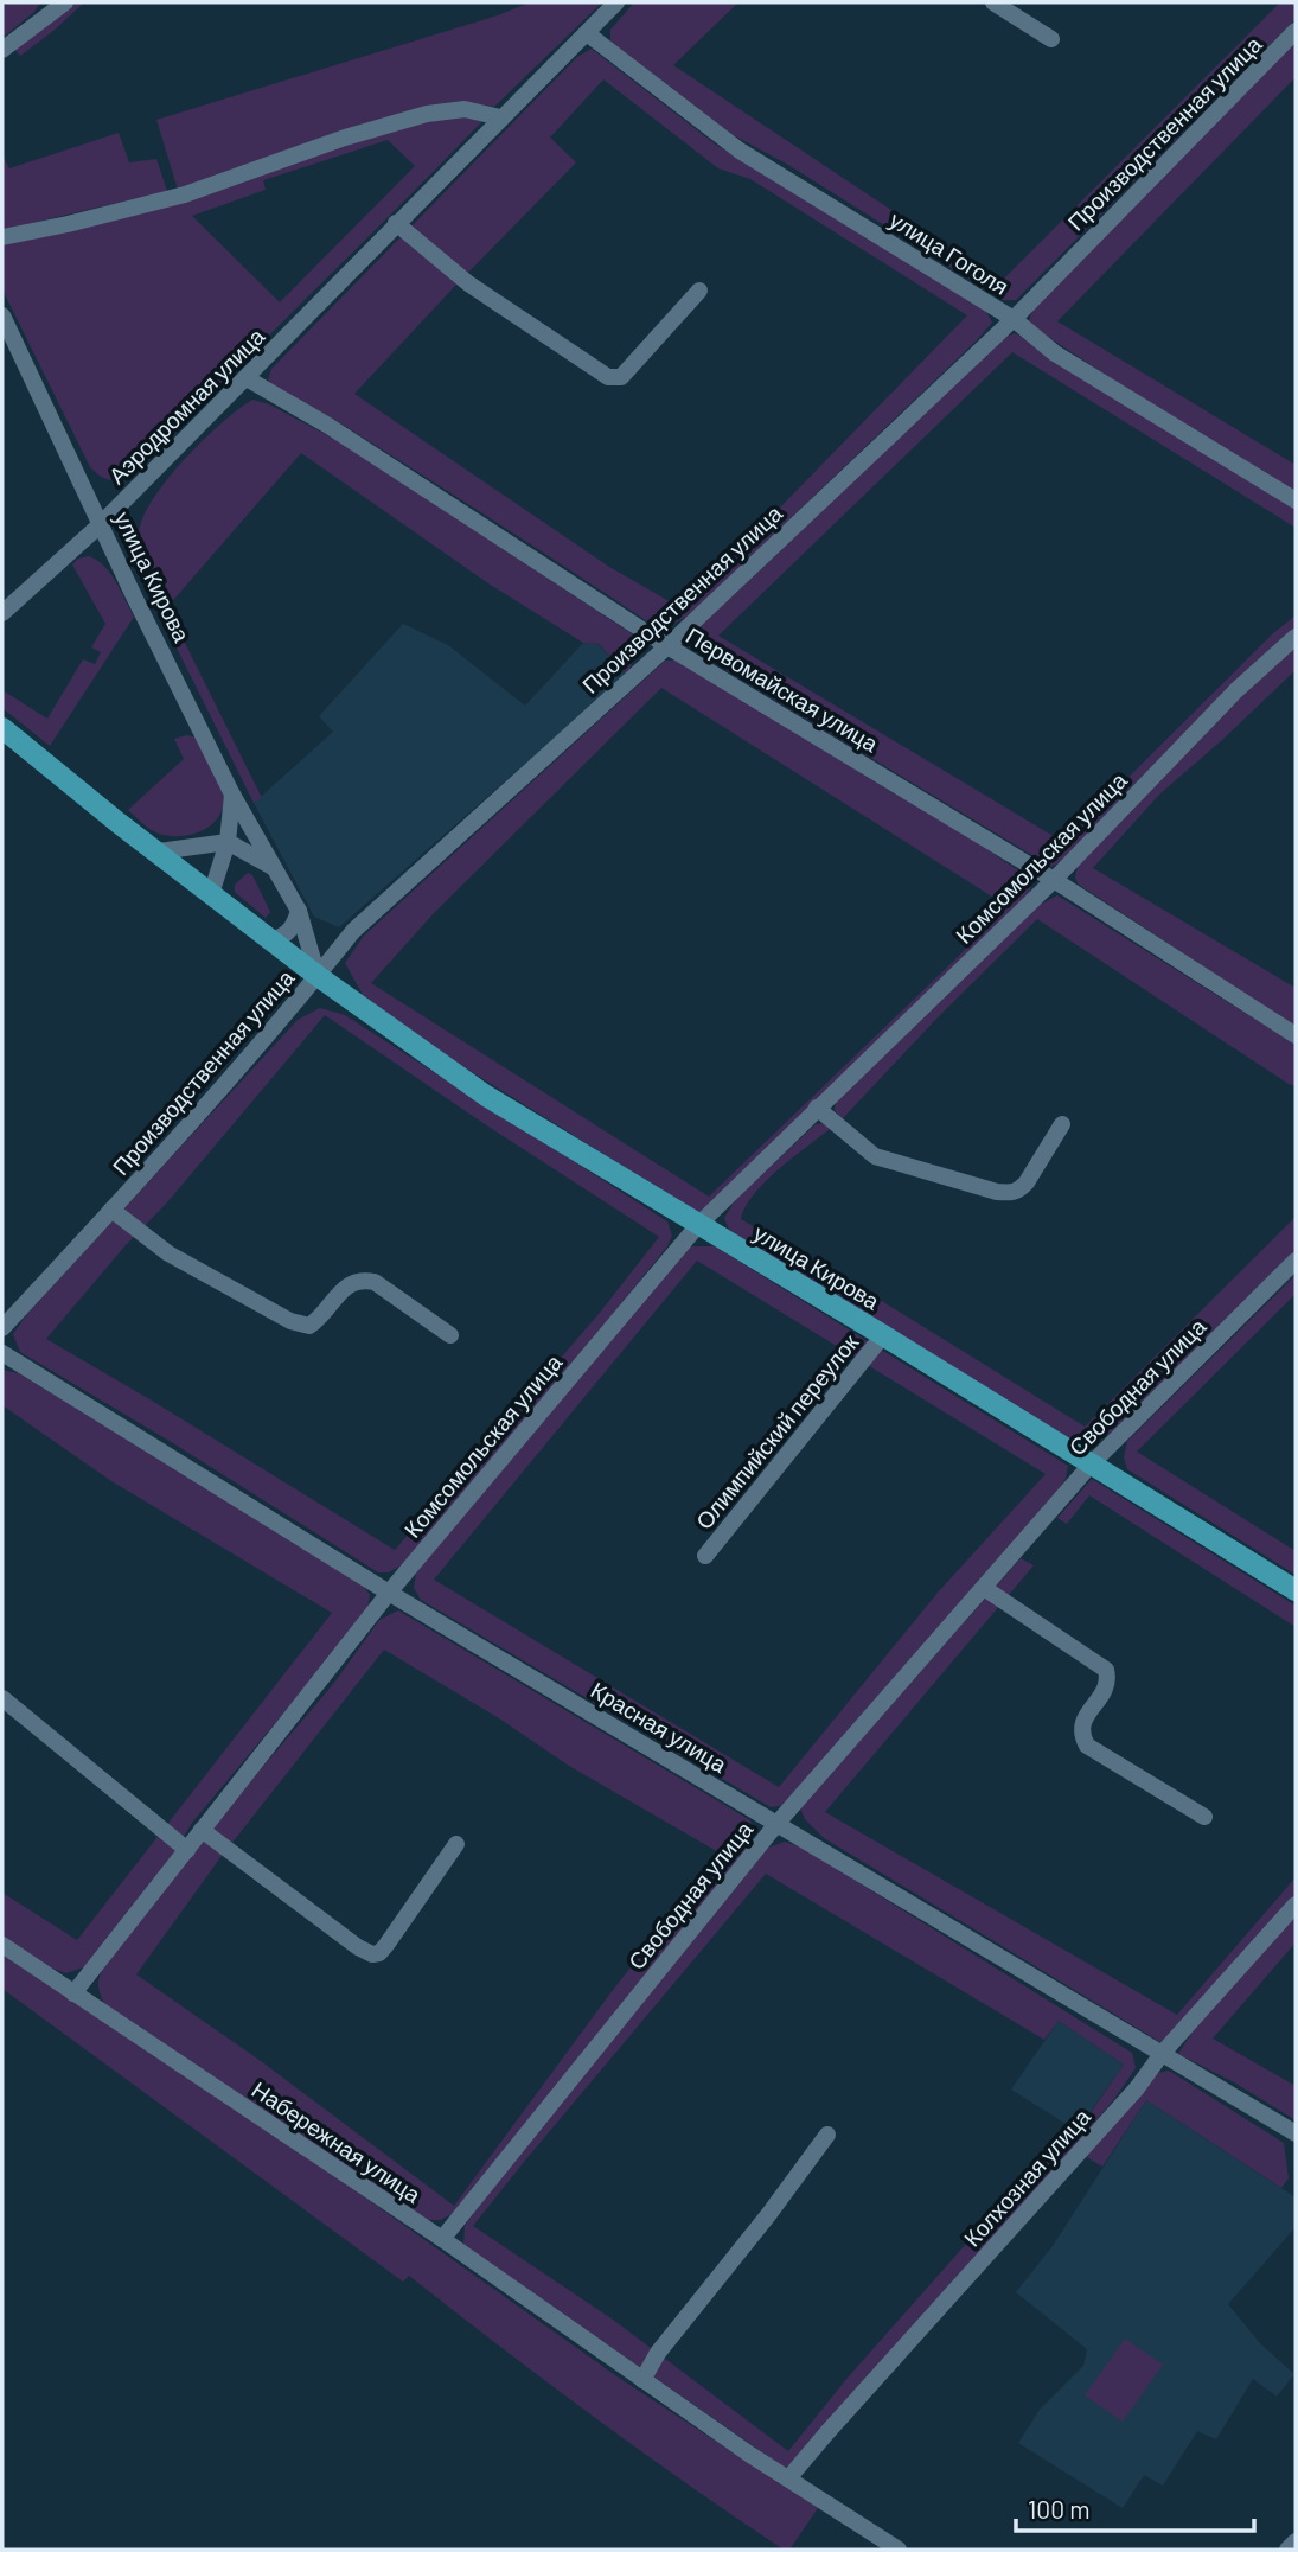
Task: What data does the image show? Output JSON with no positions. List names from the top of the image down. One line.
{"streets":{"main road":["улица Кирова"],"street":["Производственная улица","улица Гоголя","Аэродромная улица","Первомайская улица","Комсомольская улица","Свободная улица","Олимпийский переулок","Красная улица","Набережная улица","Колхозная улица"]},"crossings":[["Производственная улица","улица Гоголя"],["Производственная улица","улица Кирова"],["Производственная улица","Первомайская улица"],["улица Гоголя","Аэродромная улица"],["Аэродромная улица","улица Кирова"],["Аэродромная улица","Первомайская улица"],["улица Кирова","Комсомольская улица"],["улица Кирова","Свободная улица"],["улица Кирова","Олимпийский переулок"],["Первомайская улица","Комсомольская улица"],["Комсомольская улица","Красная улица"],["Комсомольская улица","Набережная улица"],["Свободная улица","Красная улица"],["Свободная улица","Набережная улица"],["Красная улица","Колхозная улица"],["Набережная улица","Колхозная улица"]],"scale_bar":"100 m"}
